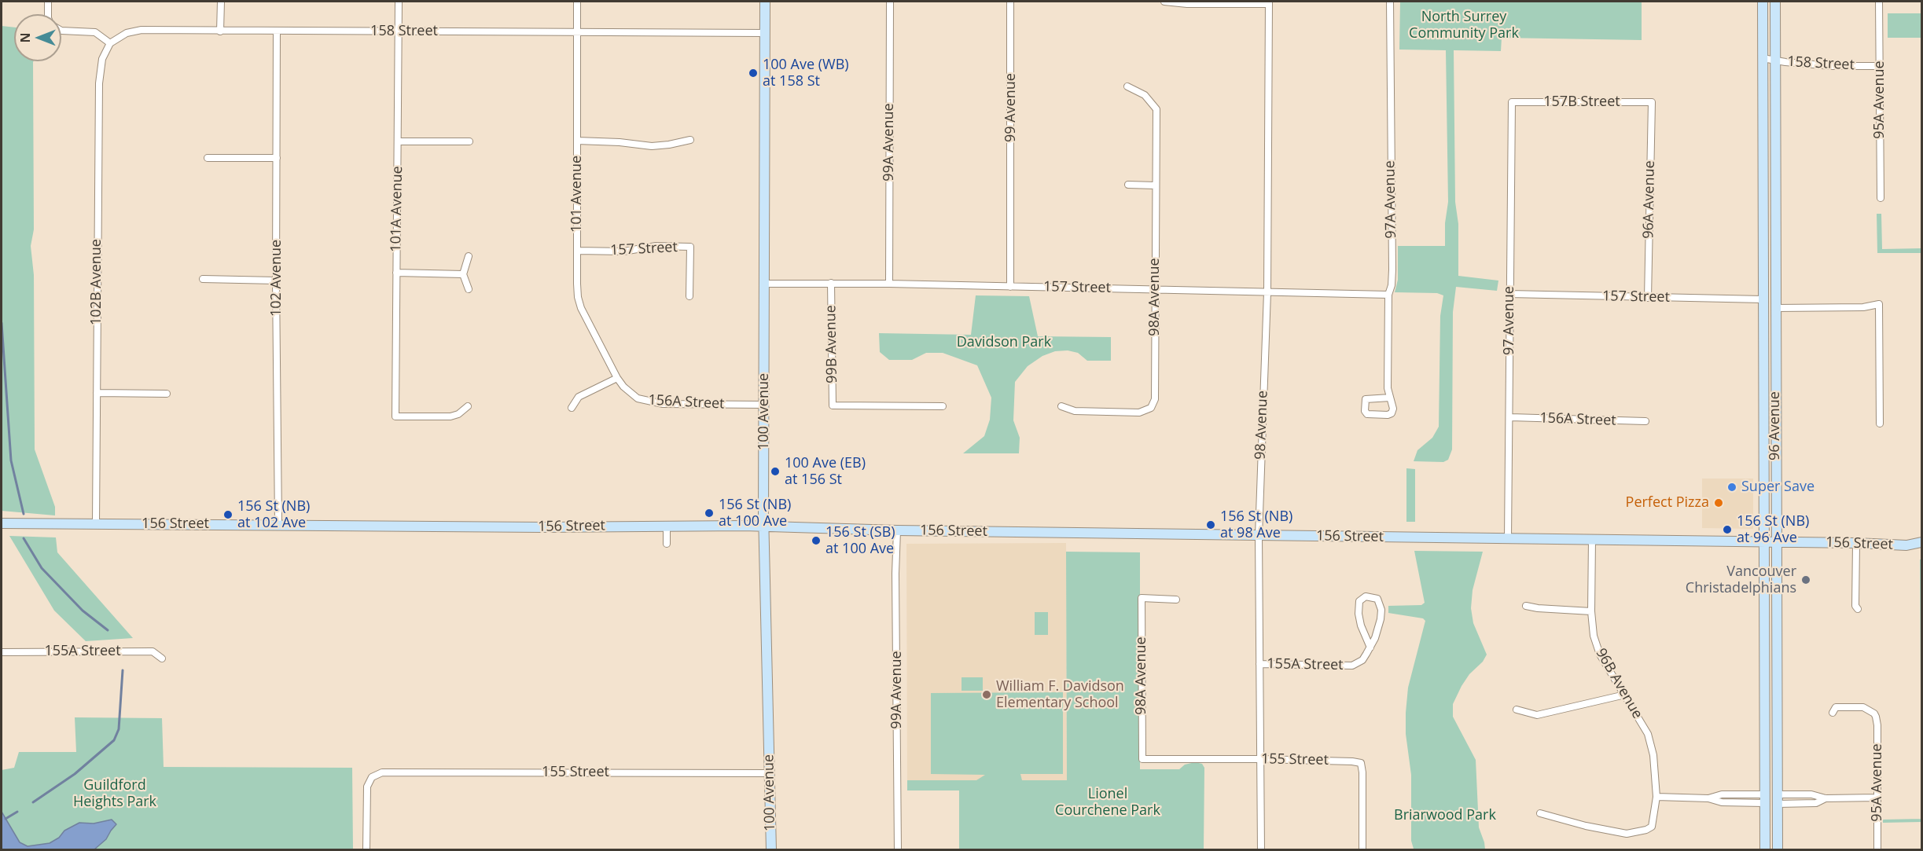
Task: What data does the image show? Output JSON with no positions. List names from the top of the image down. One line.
{"streets":{"main road":["100 Avenue","96 Avenue","156 Street"],"street":["158 Street","95A Avenue","157B Street","99 Avenue","99A Avenue","101 Avenue","97A Avenue","96A Avenue","101A Avenue","157 Street","102 Avenue","102B Avenue","98A Avenue","97 Avenue","99B Avenue","156A Street","98 Avenue","155A Street","96B Avenue","155 Street"]},"crossings":[["158 Street","95A Avenue"],["158 Street","101 Avenue"],["158 Street","101A Avenue"],["158 Street","102 Avenue"],["158 Street","102B Avenue"],["158 Street","100 Avenue"],["158 Street","96 Avenue"],["157B Street","96A Avenue"],["157B Street","97 Avenue"],["99 Avenue","157 Street"],["99A Avenue","157 Street"],["99A Avenue","156 Street"],["101 Avenue","157 Street"],["101 Avenue","156A Street"],["97A Avenue","157 Street"],["96A Avenue","157 Street"],["157 Street","98A Avenue"],["157 Street","97 Avenue"],["157 Street","99B Avenue"],["157 Street","100 Avenue"],["157 Street","98 Avenue"],["157 Street","96 Avenue"],["102 Avenue","156 Street"],["102B Avenue","156 Street"],["98A Avenue","155 Street"],["97 Avenue","156A Street"],["97 Avenue","156 Street"],["156A Street","100 Avenue"],["100 Avenue","156 Street"],["100 Avenue","155 Street"],["98 Avenue","156 Street"],["98 Avenue","155A Street"],["98 Avenue","155 Street"],["96 Avenue","156 Street"],["156 Street","96B Avenue"]],"parks":["North Surrey Community Park","Davidson Park","Guildford Heights Park","Lionel Courchene Park","Briarwood Park"],"places":["100 Ave (WB) at 158 St","100 Ave (EB) at 156 St","Super Save","Perfect Pizza","156 St (NB) at 100 Ave","156 St (NB) at 102 Ave","156 St (NB) at 98 Ave","156 St (NB) at 96 Ave","156 St (SB) at 100 Ave","Vancouver Christadelphians","William F. Davidson Elementary School"],"north":"left"}
